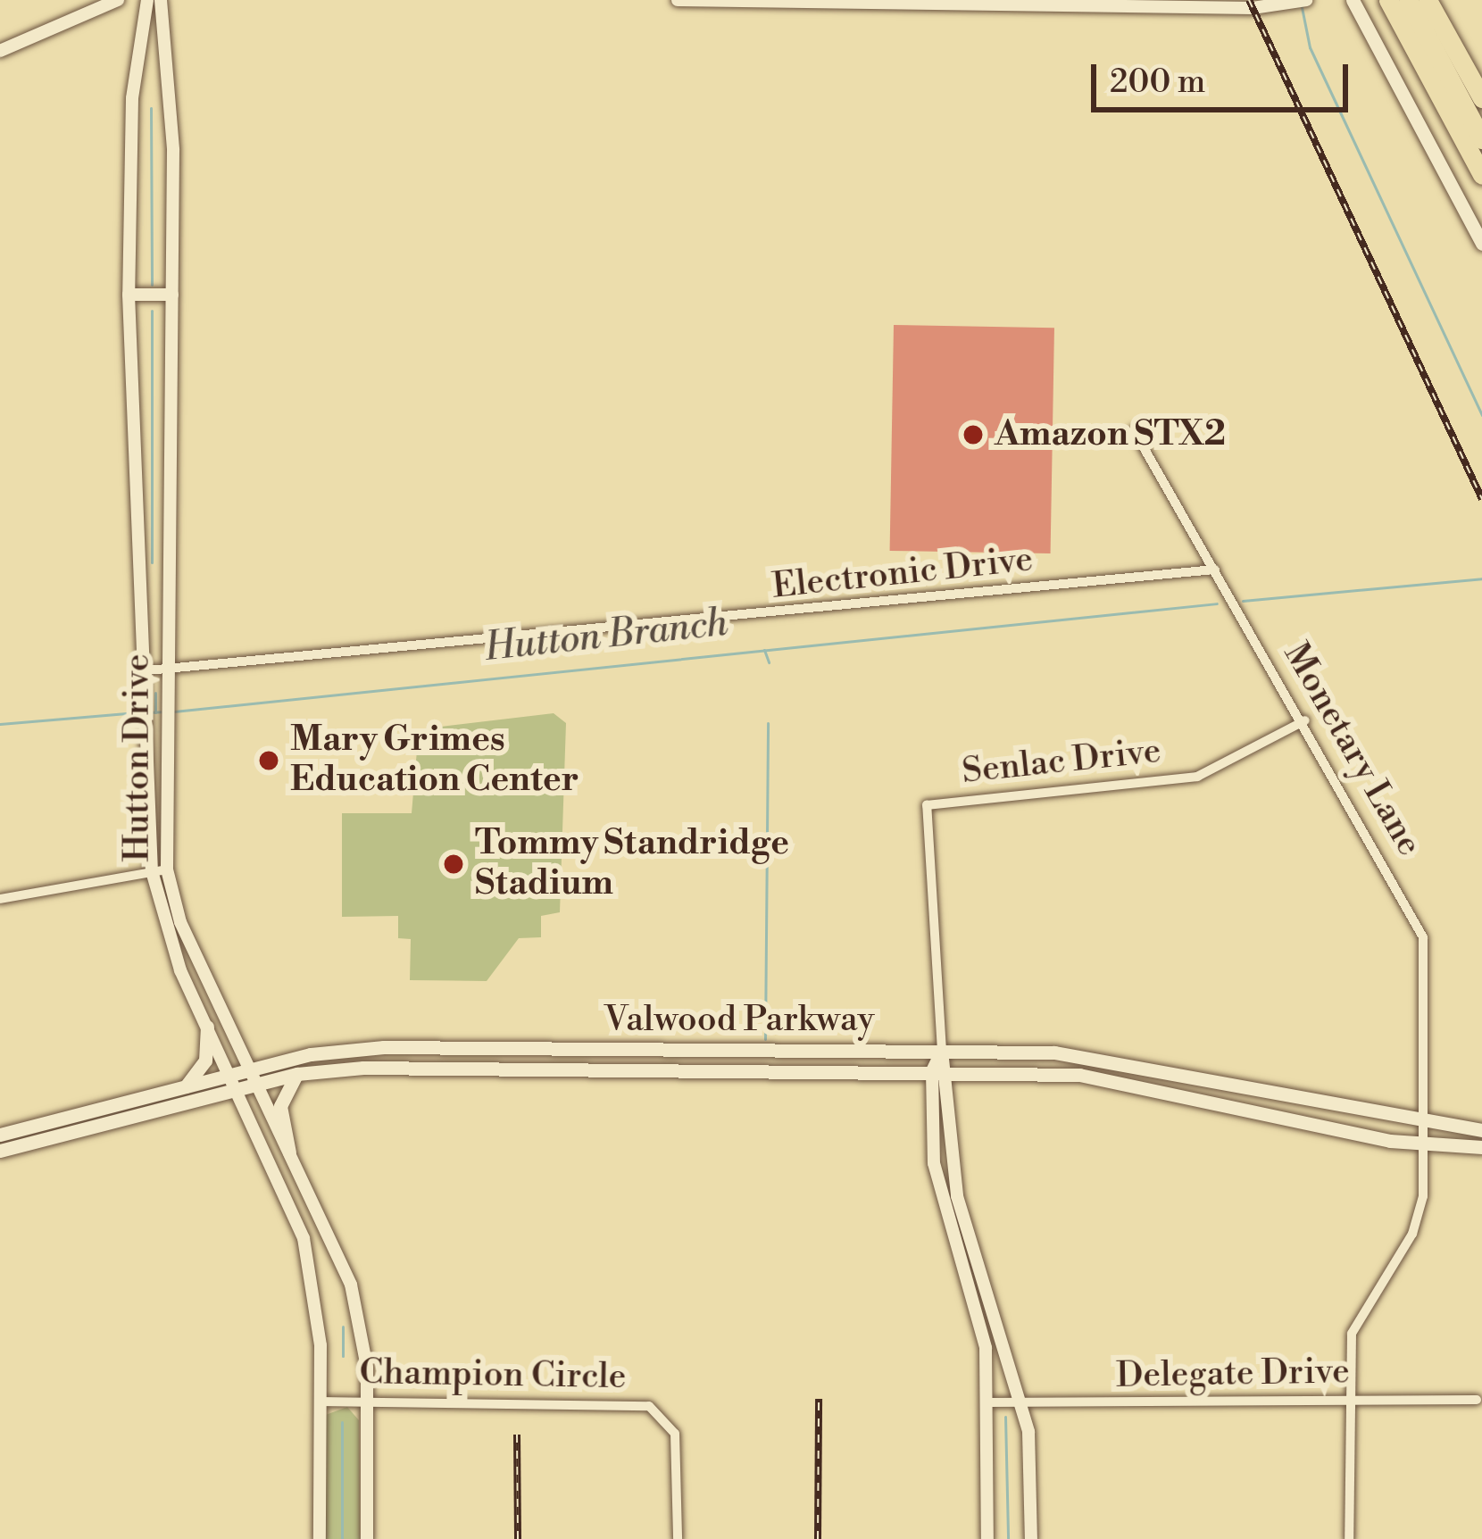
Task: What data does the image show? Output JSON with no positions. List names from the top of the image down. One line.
{"streets":{"main road":["Valwood Parkway"],"street":["Electronic Drive","Monetary Lane","Hutton Drive","Senlac Drive","Delegate Drive","Champion Circle"]},"crossings":[["Electronic Drive","Monetary Lane"],["Electronic Drive","Hutton Drive"],["Monetary Lane","Senlac Drive"],["Monetary Lane","Valwood Parkway"],["Monetary Lane","Delegate Drive"],["Hutton Drive","Valwood Parkway"],["Hutton Drive","Champion Circle"],["Senlac Drive","Valwood Parkway"],["Senlac Drive","Delegate Drive"]],"water":["Hutton Branch"],"places":["Amazon STX2","Mary Grimes Education Center","Tommy Standridge Stadium"],"scale_bar":"200 m"}
